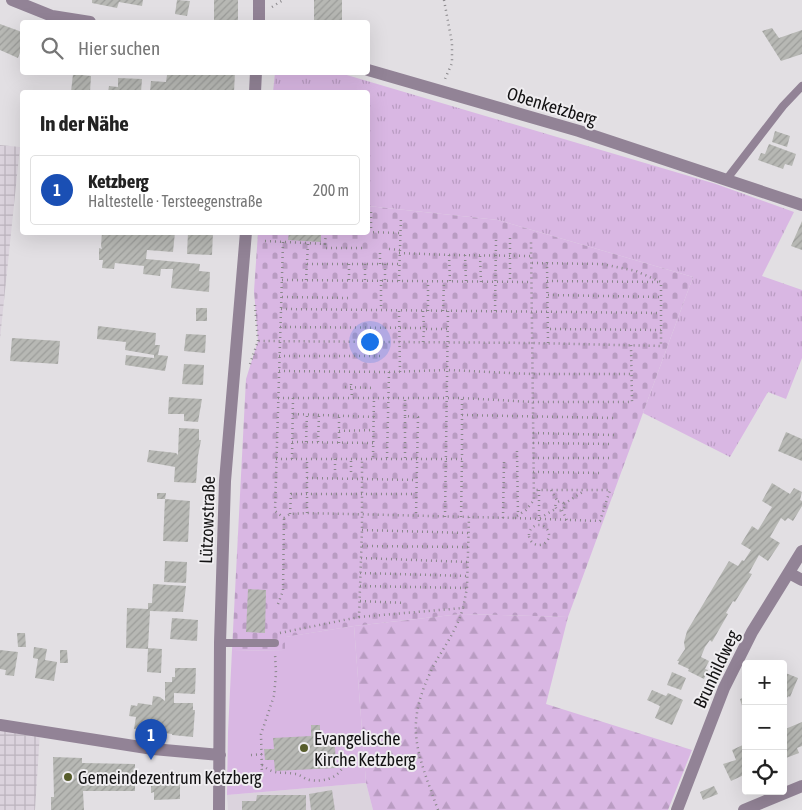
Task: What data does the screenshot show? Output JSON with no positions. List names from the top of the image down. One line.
{"streets":{"street":["Obenketzberg","Lützowstraße","Brunhildweg"]},"places":["Evangelische Kirche Ketzberg","Gemeindezentrum Ketzberg"],"page":{"search":"Hier suchen","heading":"In der Nähe","list":[{"mark":"1","name":"Ketzberg","note":"Haltestelle · Tersteegenstraße","value":"200 m"}],"map_buttons":["+","−"],"pins":"1"}}
